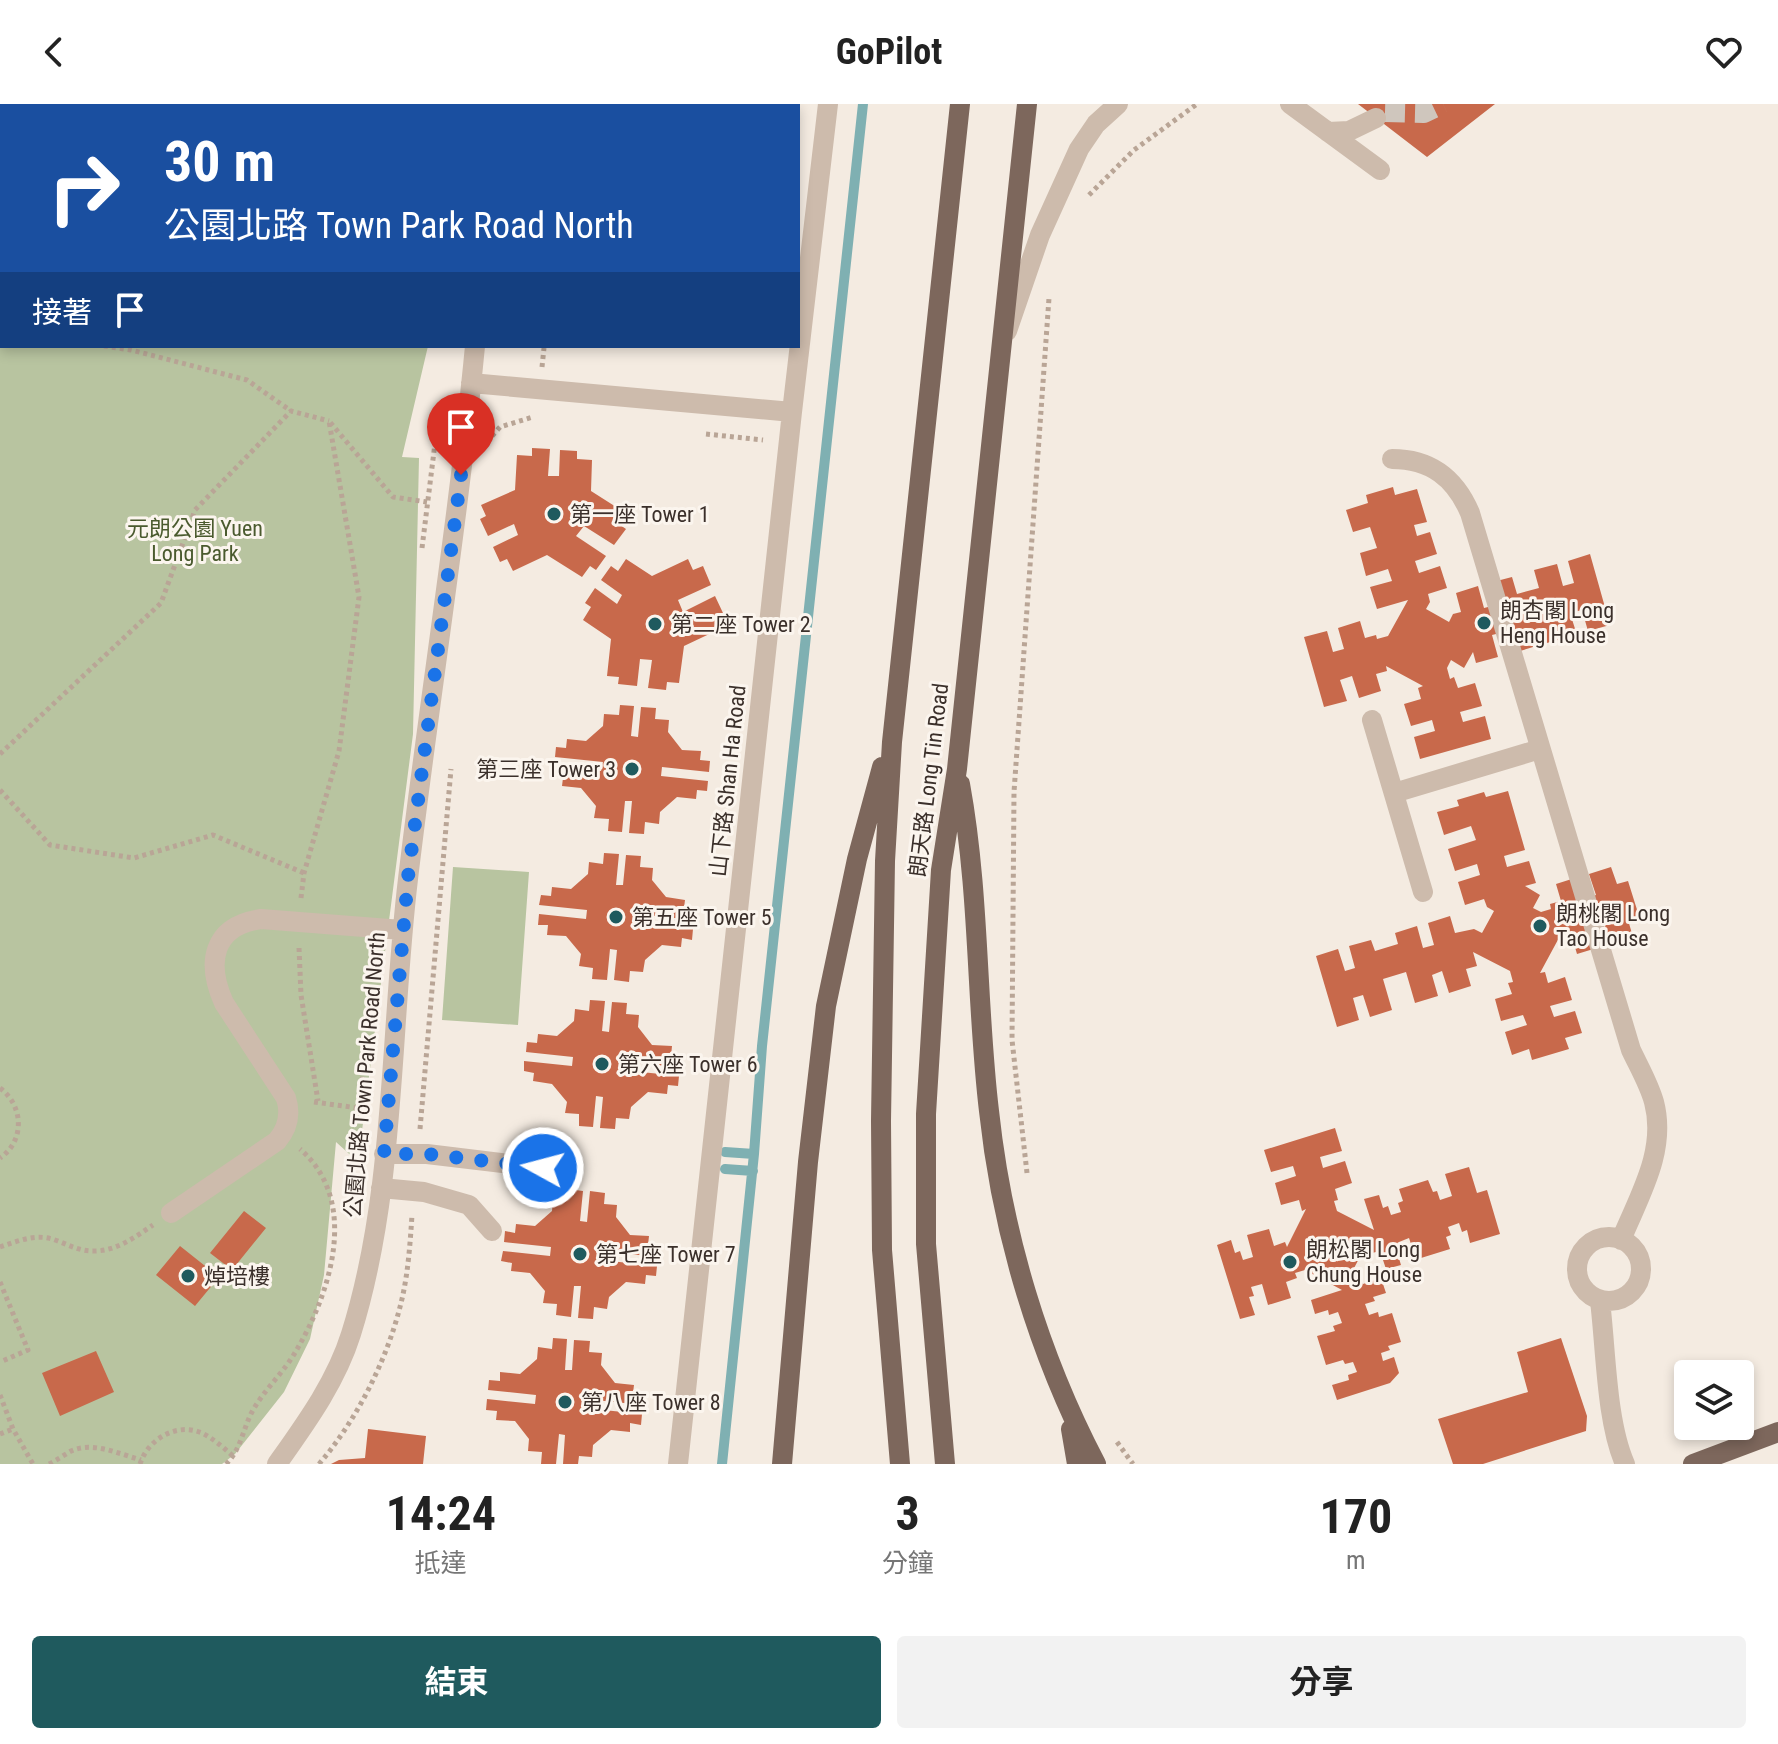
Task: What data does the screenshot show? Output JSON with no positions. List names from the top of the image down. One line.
{"streets":{"main road":["朗天路 Long Tin Road"],"street":["山下路 Shan Ha Road","公園北路 Town Park Road North"]},"parks":["元朗公園 Yuen Long Park"],"places":["第一座 Tower 1","朗杏閣 Long Heng House","第二座 Tower 2","第三座 Tower 3","第五座 Tower 5","朗桃閣 Long Tao House","第六座 Tower 6","第七座 Tower 7","朗松閣 Long Chung House","焯培樓","第八座 Tower 8"],"page":{"header":"GoPilot","turn":["30 m","公園北路 Town Park Road North"],"then":"接著","eta":["14:24","抵達","3","分鐘","170","m"],"buttons":["結束","分享"]}}
